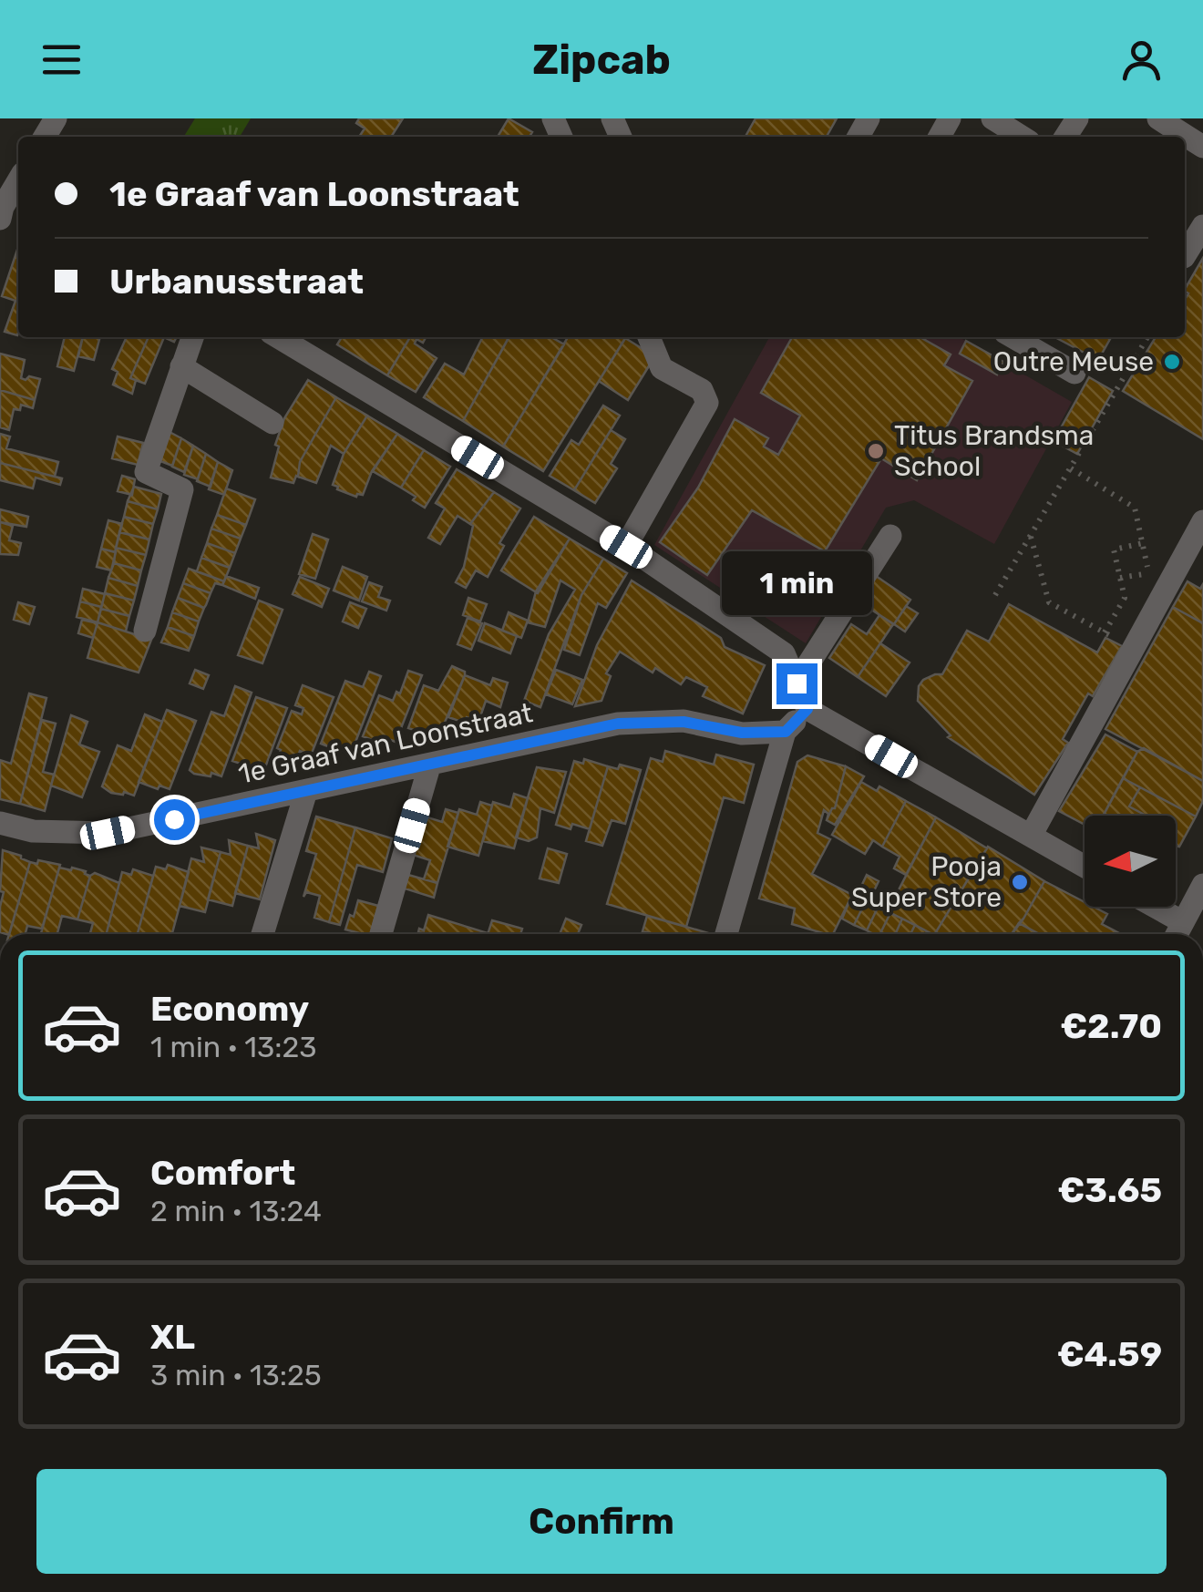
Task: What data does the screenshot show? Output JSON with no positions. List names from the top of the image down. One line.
{"streets":{"street":["1e Graaf van Loonstraat"]},"places":["Outre Meuse","Titus Brandsma School","Pooja Super Store"],"north":"left","page":{"header":"Zipcab","banner":["1e Graaf van Loonstraat","Urbanusstraat"],"bubble":"1 min","list":[{"name":"Economy","note":"1 min · 13:23","value":"€2.70"},{"name":"Comfort","note":"2 min · 13:24","value":"€3.65"},{"name":"XL","note":"3 min · 13:25","value":"€4.59"}],"buttons":"Confirm"}}
